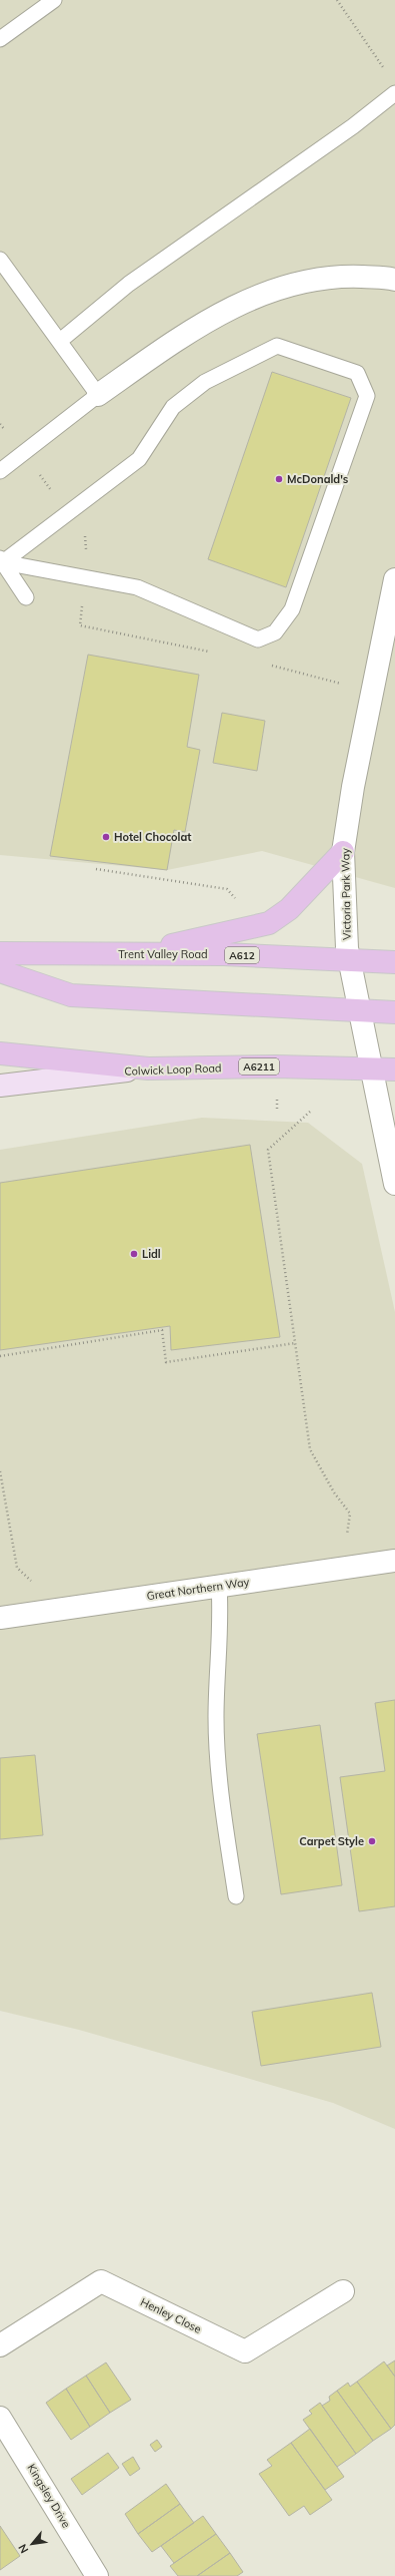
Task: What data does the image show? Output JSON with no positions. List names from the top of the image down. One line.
{"streets":{"main road":["Trent Valley Road","A612","A6211","Colwick Loop Road"],"street":["Victoria Park Way","Great Northern Way","Henley Close","Kingsley Drive"]},"crossings":[["Victoria Park Way","Trent Valley Road"],["Victoria Park Way","A612"],["Victoria Park Way","Colwick Loop Road"],["Trent Valley Road","A612"]],"places":["McDonald's","Hotel Chocolat","Lidl","Carpet Style"],"north":"bottom left"}
